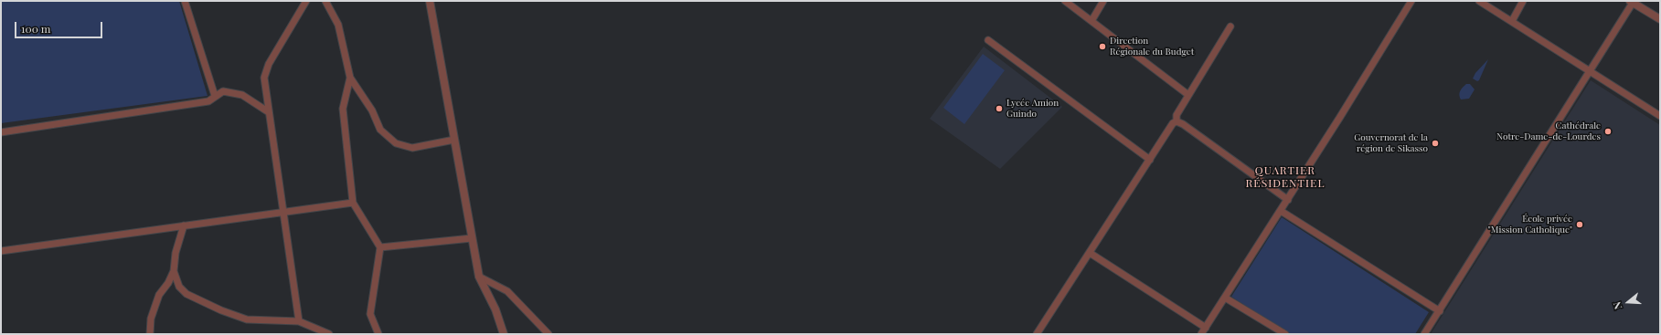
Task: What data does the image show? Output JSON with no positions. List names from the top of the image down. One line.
{"districts":["QUARTIER RÉSIDENTIEL"],"places":["Direction Régionale du Budget","Lycée Amion Guindo","Cathédrale Notre-Dame-de-Lourdes","Gouvernorat de la région de Sikasso","École privée \"Mission Catholique\""],"scale_bar":"100 m","north":"left"}
